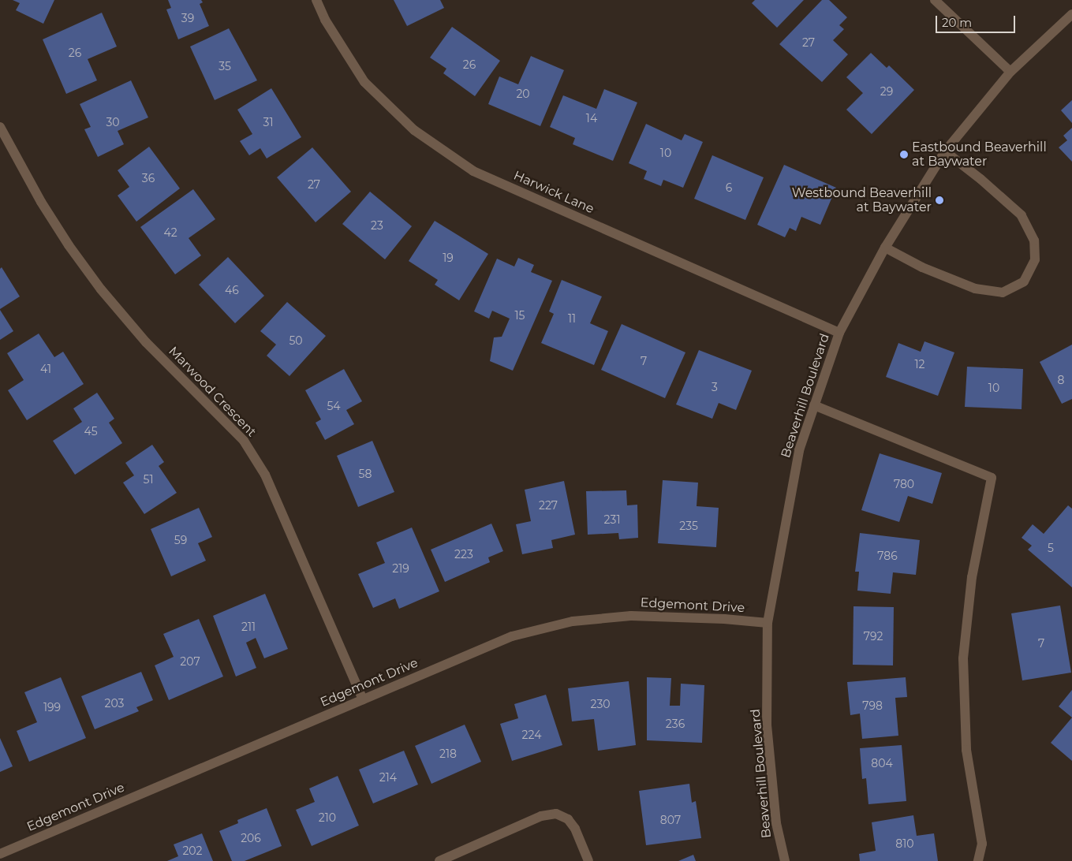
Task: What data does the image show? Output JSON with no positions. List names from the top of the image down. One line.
{"streets":{"street":["Harwick Lane","Marwood Crescent","Beaverhill Boulevard","Edgemont Drive"]},"crossings":[["Harwick Lane","Beaverhill Boulevard"],["Marwood Crescent","Edgemont Drive"],["Beaverhill Boulevard","Edgemont Drive"]],"places":["Eastbound Beaverhill at Baywater","Westbound Beaverhill at Baywater"],"house_numbers":["39","27","26","26","35","29","20","14","30","31","10","36","27","6","23","42","19","46","15","11","50","7","12","41","8","3","10","54","45","58","51","780","227","231","235","59","5","223","786","219","211","792","7","207","203","230","798","199","236","224","218","804","214","210","807","206","810","202"],"scale_bar":"20 m"}
